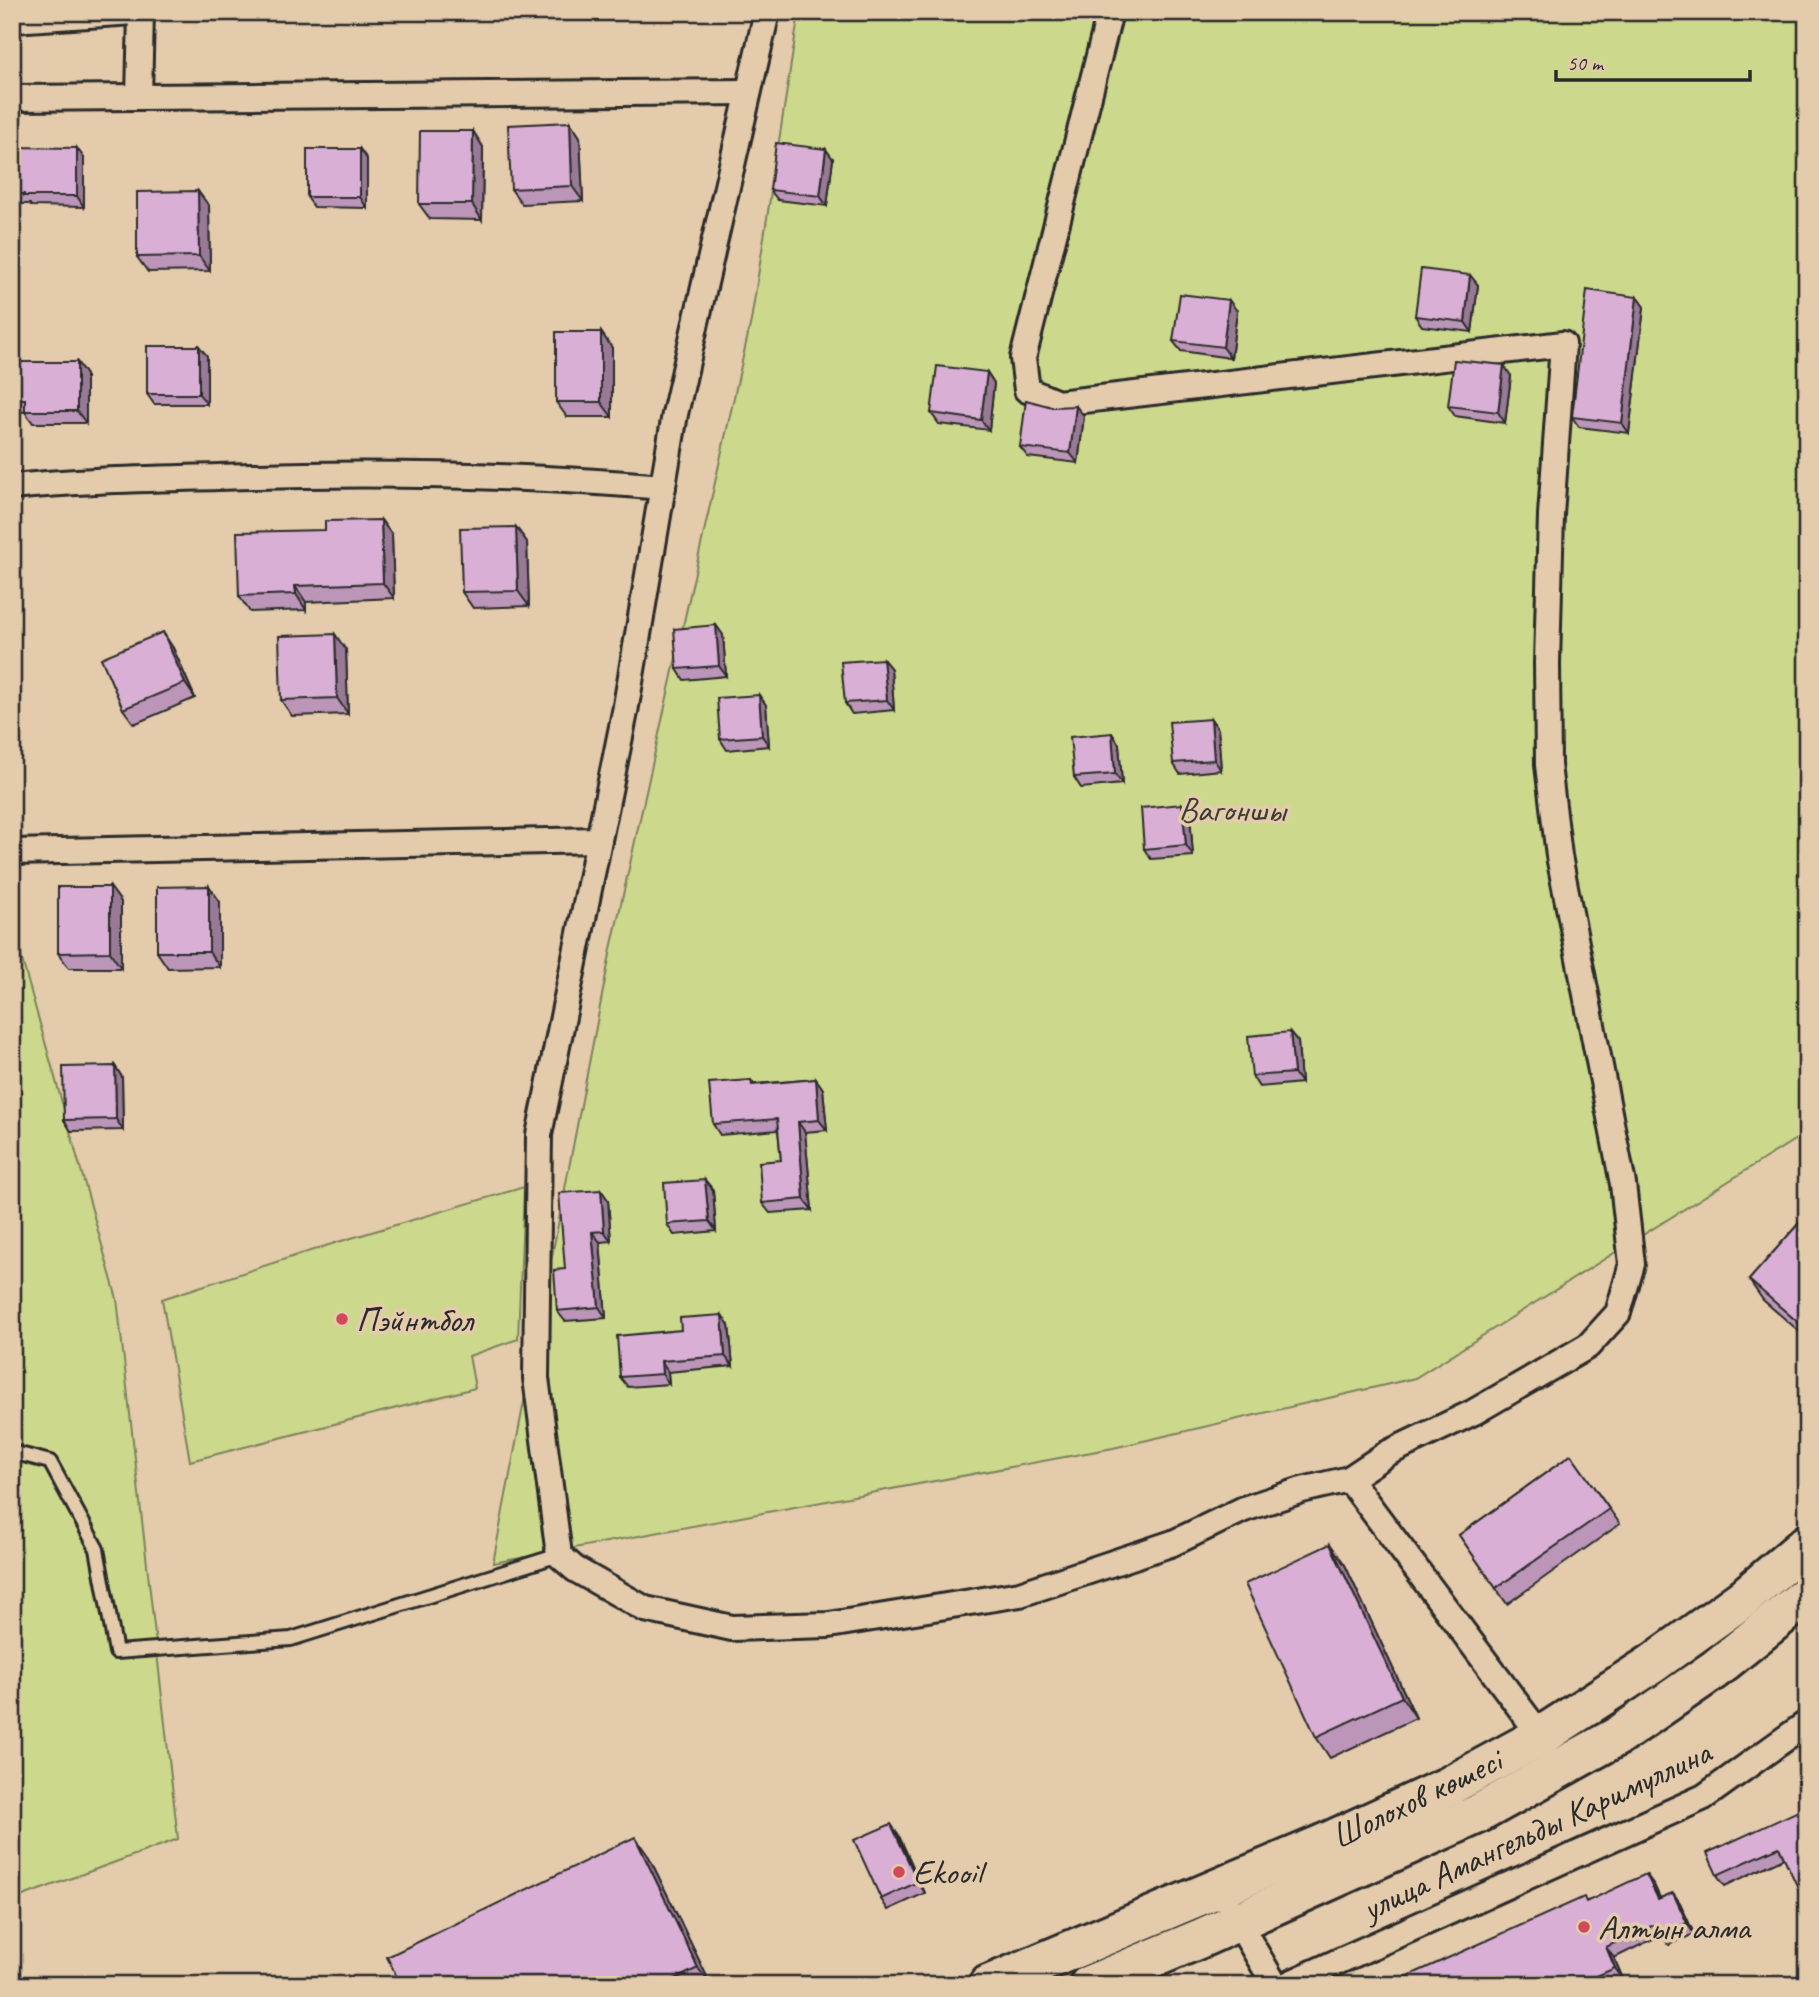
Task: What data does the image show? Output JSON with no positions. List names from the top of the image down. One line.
{"streets":{"highway":["Шолохов көшесі"],"street":["улица Амангельды Каримуллина"]},"parks":["Вагоншы"],"places":["Пэйнтбол","Ekooil","Алтын алма"],"scale_bar":"50 m"}
